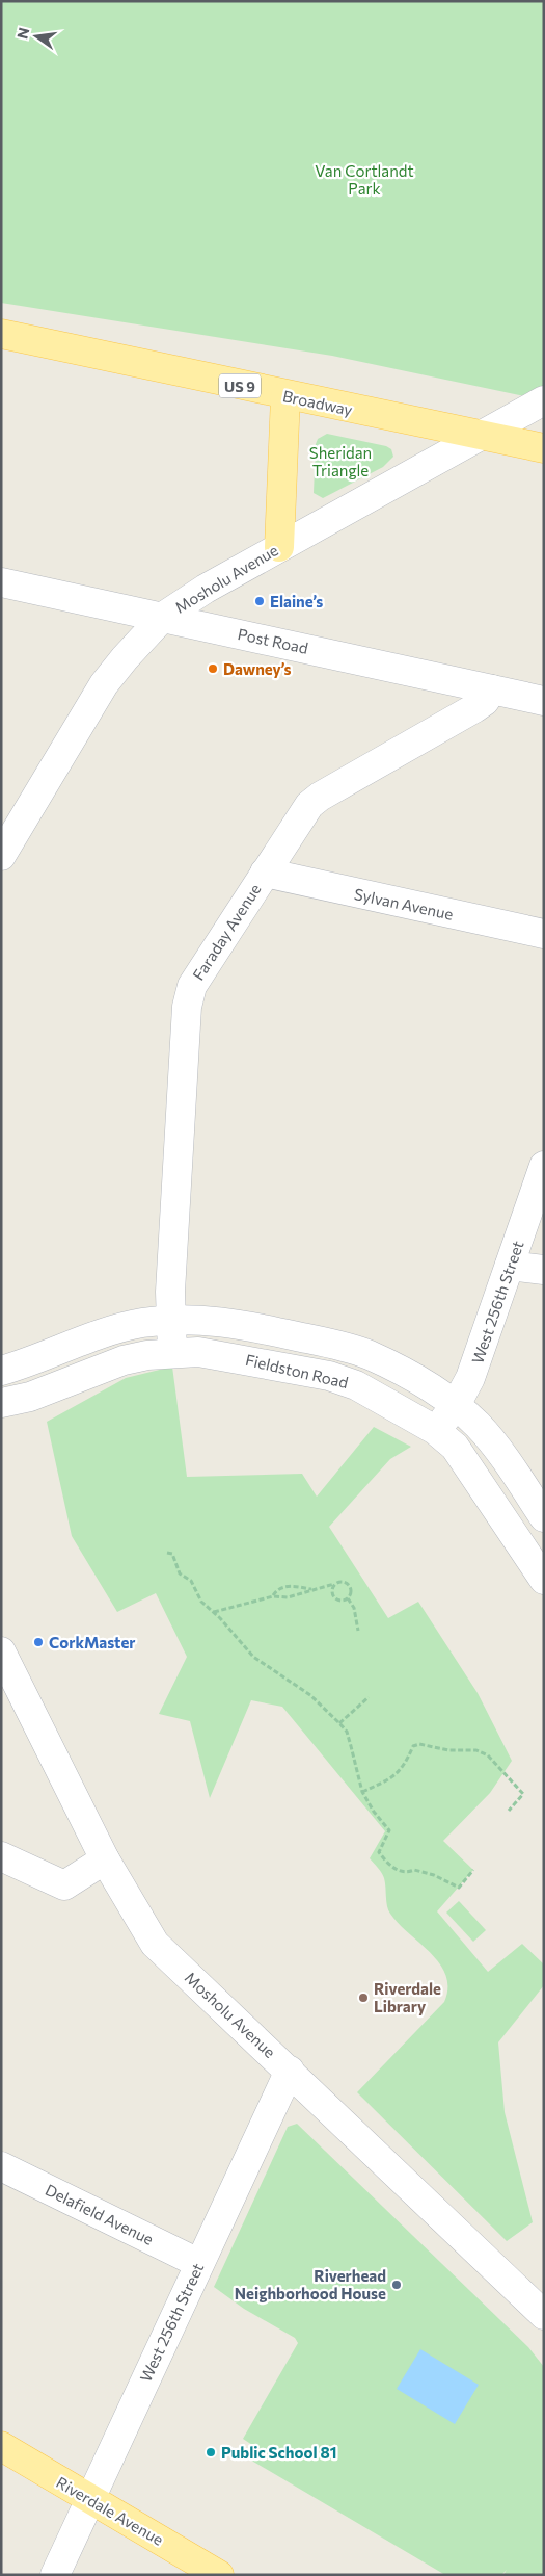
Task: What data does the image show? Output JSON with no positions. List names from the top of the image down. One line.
{"streets":{"main road":["US 9","Broadway","Riverdale Avenue"],"street":["Mosholu Avenue","Post Road","Sylvan Avenue","Faraday Avenue","West 256th Street","Fieldston Road","Delafield Avenue"]},"crossings":[["Broadway","Mosholu Avenue"],["Mosholu Avenue","Post Road"],["Mosholu Avenue","West 256th Street"],["Post Road","Faraday Avenue"],["Sylvan Avenue","Faraday Avenue"],["Faraday Avenue","Fieldston Road"],["West 256th Street","Fieldston Road"],["West 256th Street","Delafield Avenue"],["West 256th Street","Riverdale Avenue"]],"parks":["Van Cortlandt Park","Sheridan Triangle"],"places":["Elaine’s","Dawney’s","CorkMaster","Riverdale Library","Riverhead Neighborhood House","Public School 81"],"north":"left"}
